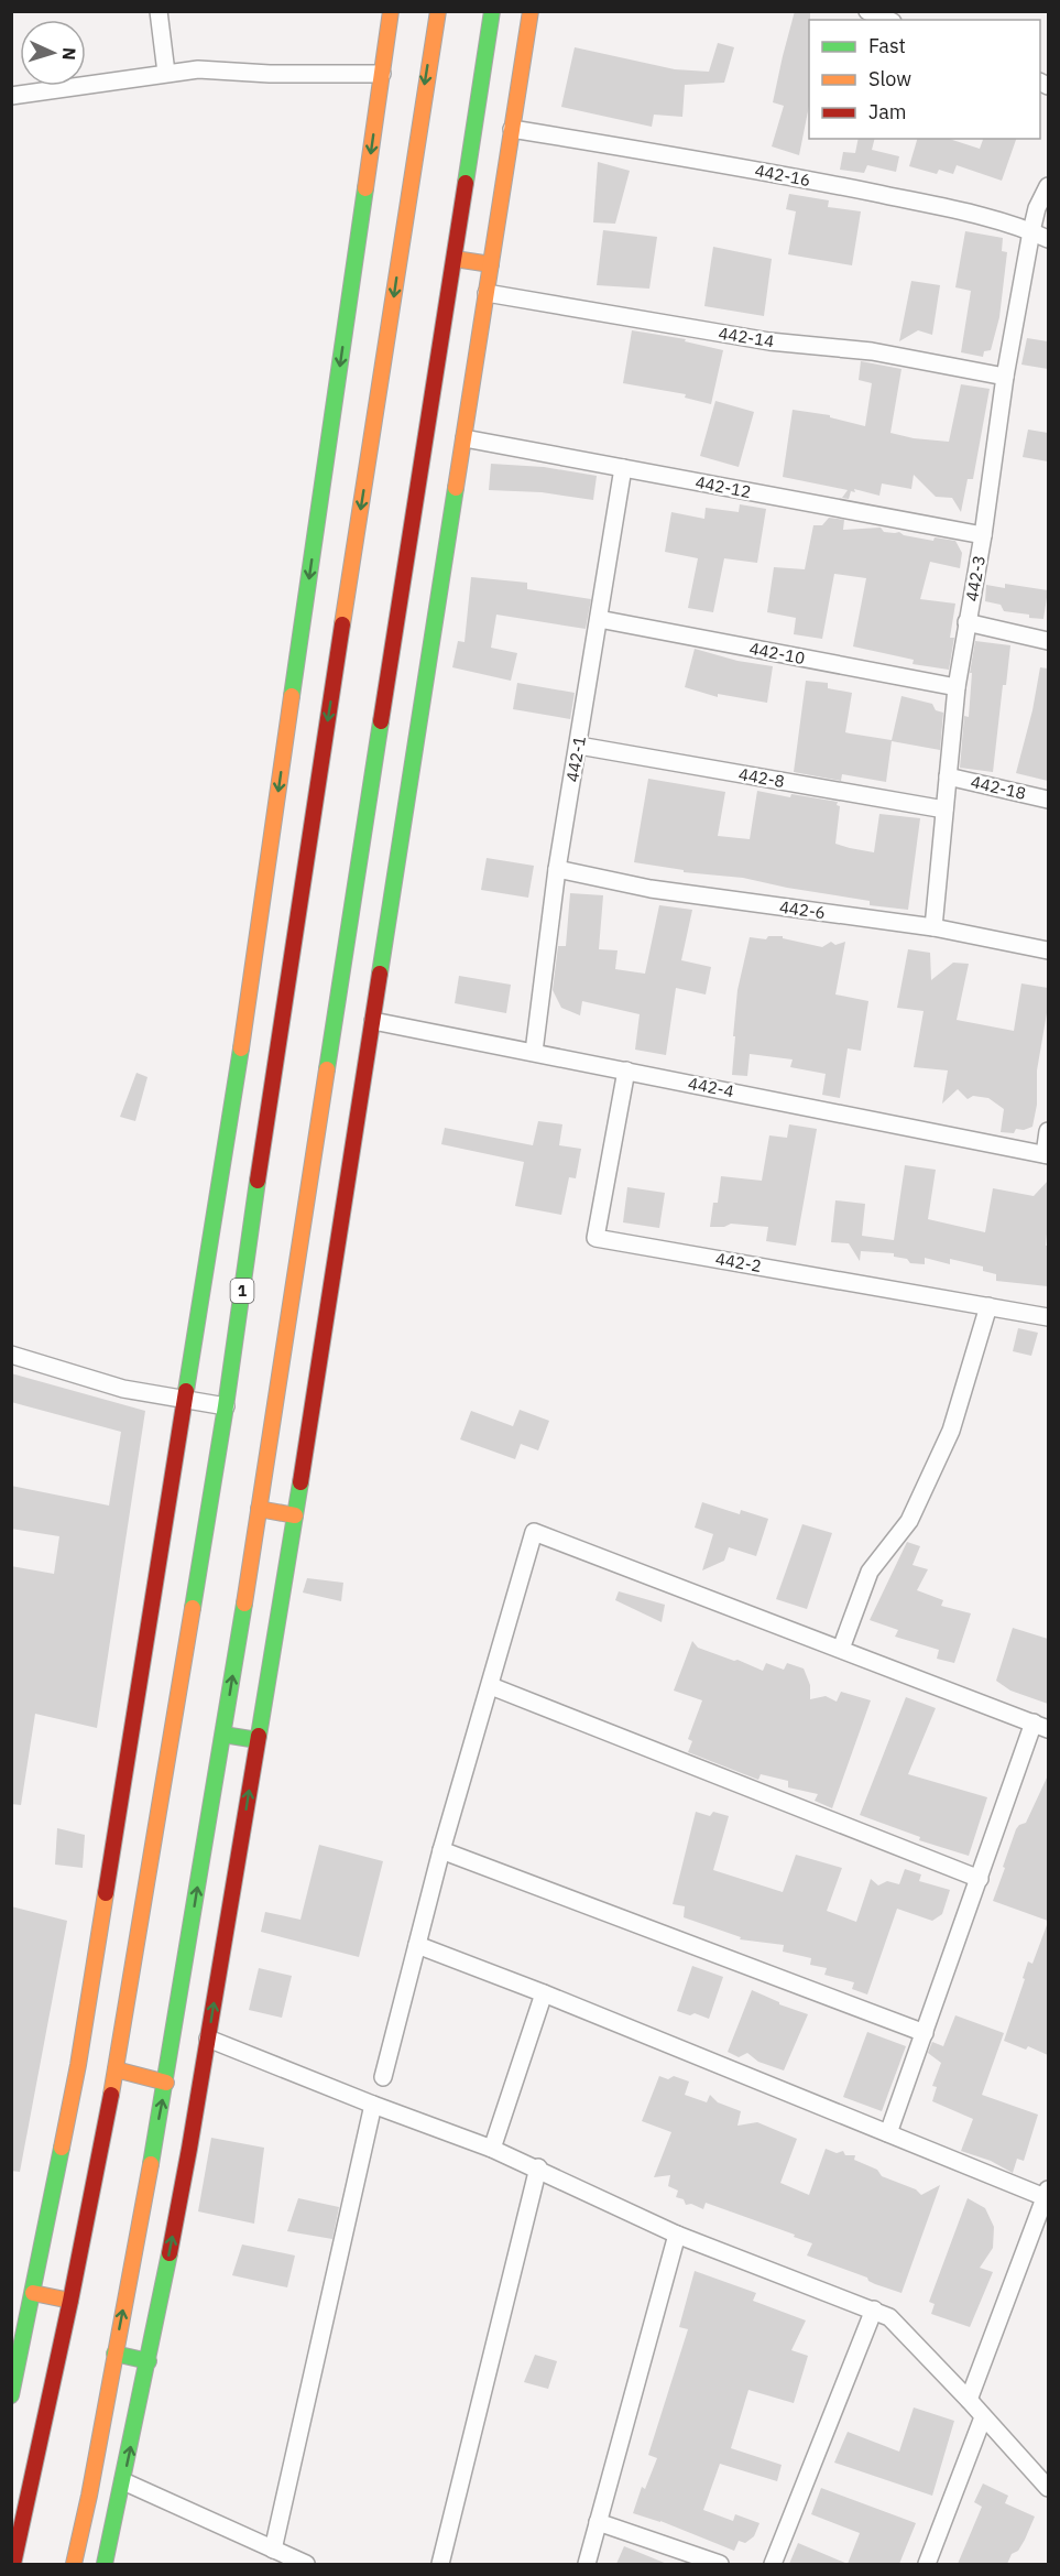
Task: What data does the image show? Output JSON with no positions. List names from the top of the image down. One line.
{"streets":{"main road":["1"],"street":["442-16","442-14","442-12","442-3","442-10","442-1","442-8","442-18","442-6","442-4","442-2"]},"crossings":[["442-16","442-3"],["442-14","442-3"],["442-12","442-3"],["442-12","442-1"],["442-3","442-10"],["442-3","442-8"],["442-3","442-18"],["442-3","442-6"],["442-10","442-1"],["442-1","442-8"],["442-1","442-6"],["442-1","442-4"],["442-4","442-2"]],"legend":["Fast","Slow","Jam"],"north":"right"}
